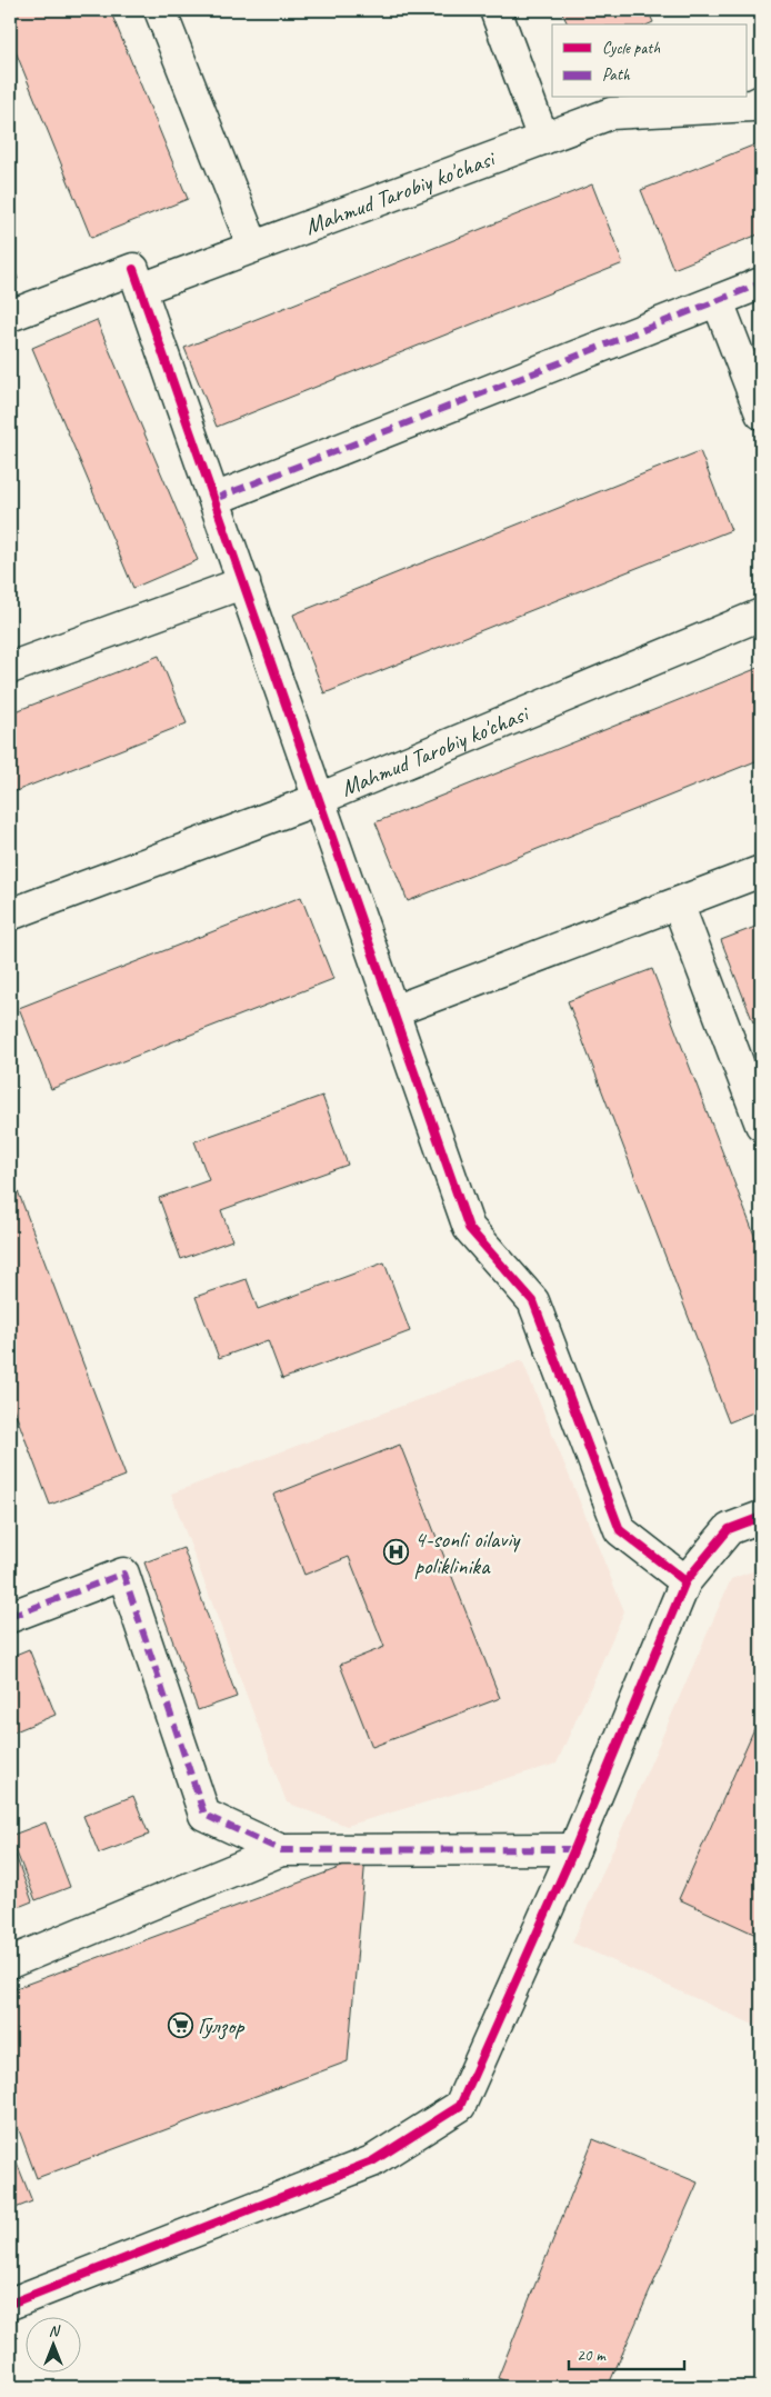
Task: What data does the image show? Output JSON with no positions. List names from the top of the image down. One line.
{"streets":{"street":["Mahmud Tarobiy ko'chasi"]},"places":{"hospital":["4-sonli oilaviy poliklinika"],"supermarket":["Гулзор"]},"legend":["Cycle path","Path"],"scale_bar":"20 m","north":"top"}
